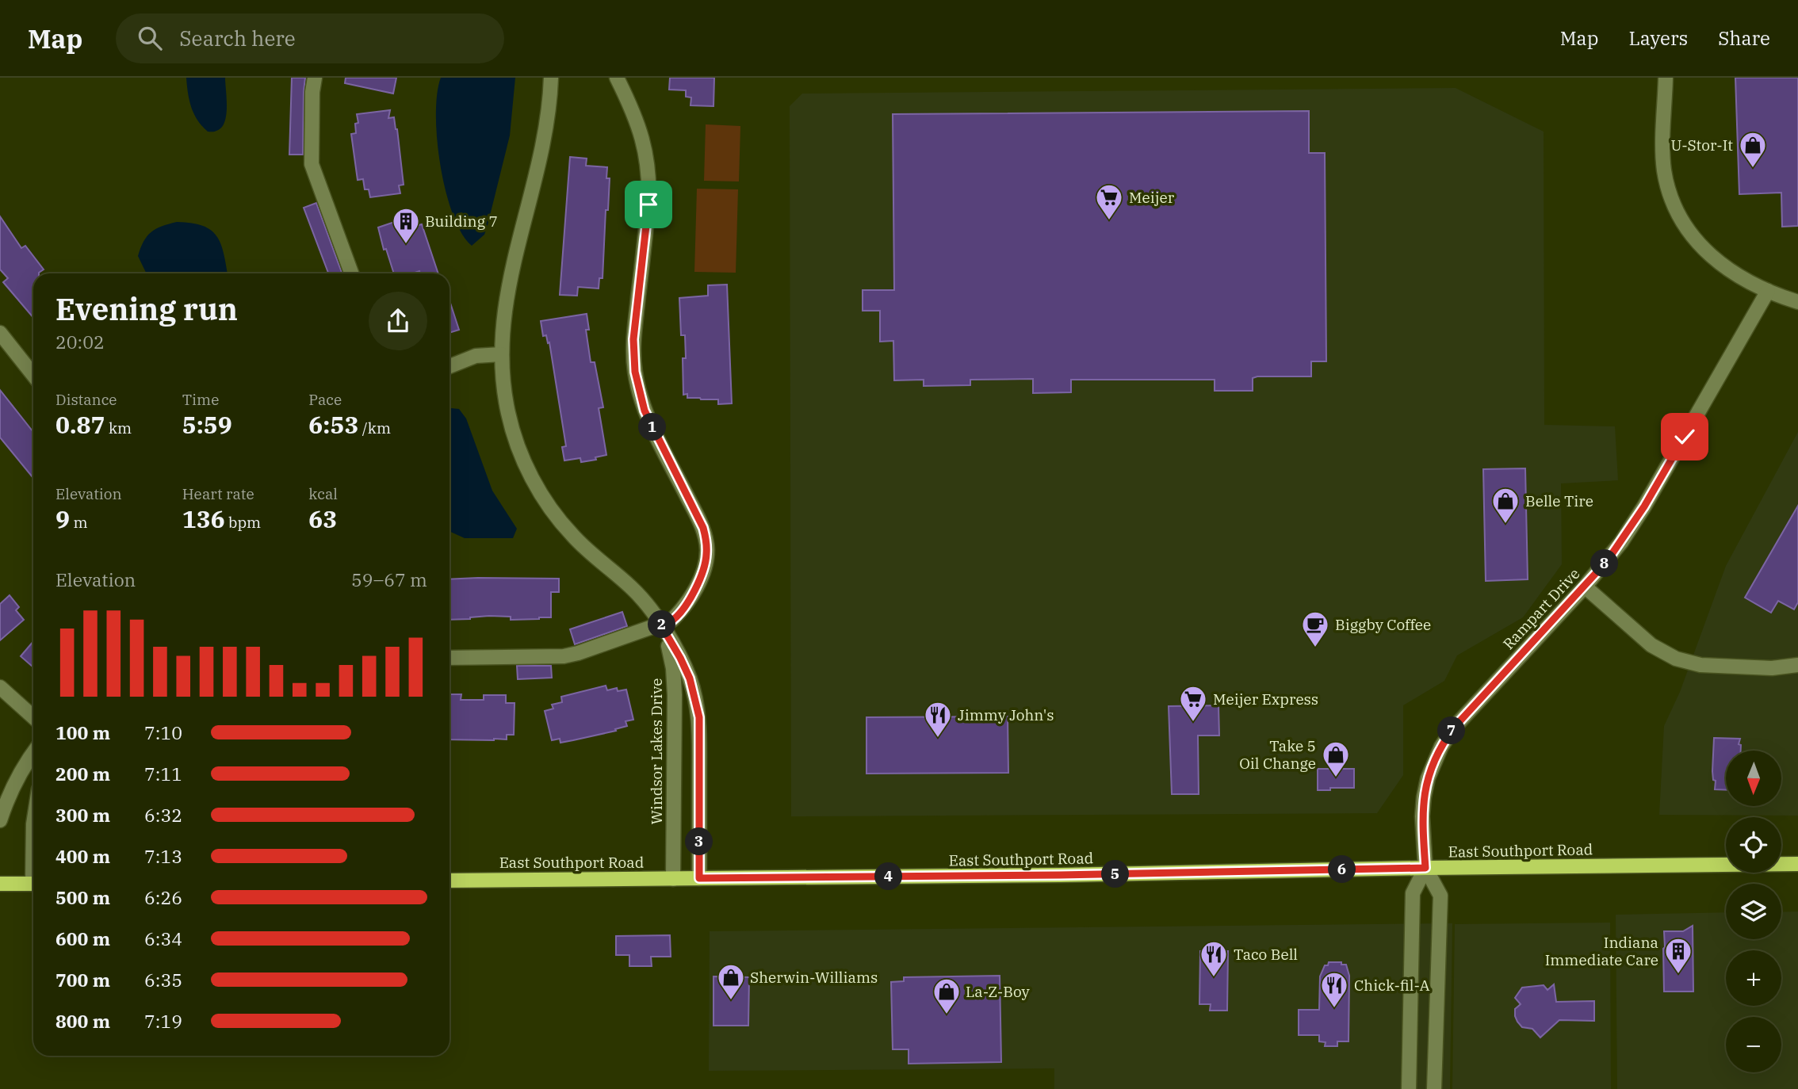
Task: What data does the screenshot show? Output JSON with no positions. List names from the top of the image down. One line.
{"streets":{"main road":["East Southport Road"],"street":["Rampart Drive","Windsor Lakes Drive"]},"crossings":[["Rampart Drive","East Southport Road"],["Windsor Lakes Drive","East Southport Road"]],"places":{"shop":["U-Stor-It","Belle Tire","Take 5 Oil Change","Sherwin-Williams","La-Z-Boy"],"supermarket":["Meijer","Meijer Express"],"building":["Building 7","Indiana Immediate Care"],"cafe":["Biggby Coffee"],"restaurant":["Jimmy John's","Taco Bell","Chick-fil-A"]},"north":"bottom","page":{"header":"Map","search":"Search here","nav":["Map","Layers","Share"],"heading":["Evening run","20:02"],"stats":[["Distance","0.87 km"],["Time","5:59"],["Pace","6:53 /km"],["Elevation","9 m"],["Heart rate","136 bpm"],["kcal","63"]],"pins":["1","8","2","7","3","6","5","4"],"chart":["Elevation","59–67 m"],"list":[{"name":"100 m","note":"7:10"},{"name":"200 m","note":"7:11"},{"name":"300 m","note":"6:32"},{"name":"400 m","note":"7:13"},{"name":"500 m","note":"6:26"},{"name":"600 m","note":"6:34"},{"name":"700 m","note":"6:35"},{"name":"800 m","note":"7:19"}],"map_buttons":["+","−"]}}
